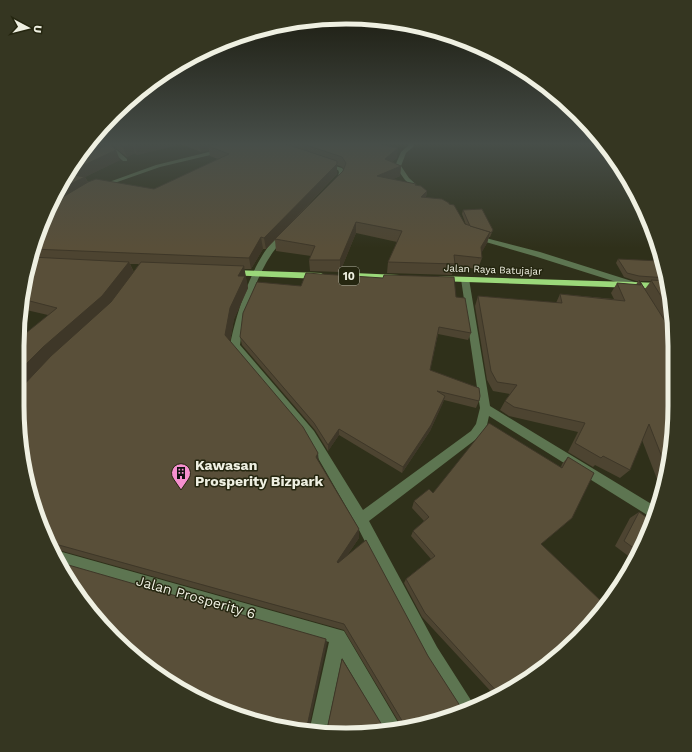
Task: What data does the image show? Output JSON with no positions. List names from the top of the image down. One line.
{"streets":{"highway":["Jalan Raya Batujajar","10"],"street":["Jalan Prosperity 6"]},"places":{"building":["Kawasan Prosperity Bizpark"]},"north":"right"}
